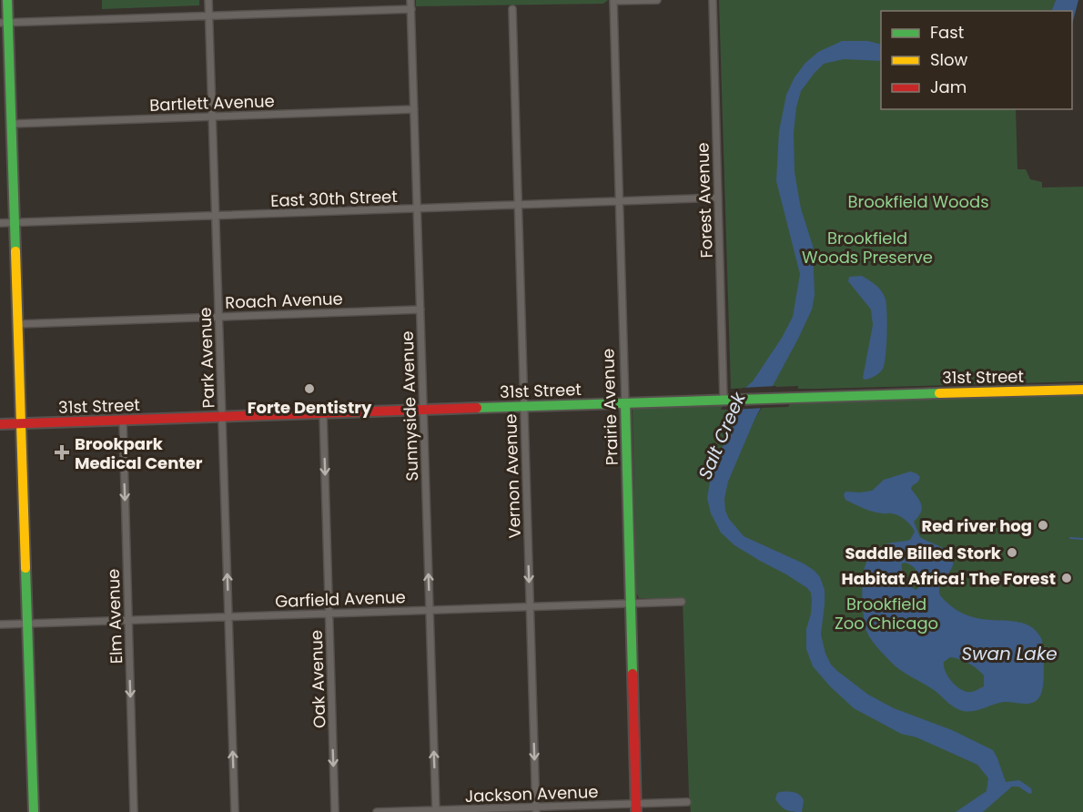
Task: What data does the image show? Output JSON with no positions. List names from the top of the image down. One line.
{"streets":{"street":["Bartlett Avenue","East 30th Street","Forest Avenue","Roach Avenue","Park Avenue","31st Street","Sunnyside Avenue","Prairie Avenue","Vernon Avenue","Garfield Avenue","Elm Avenue","Oak Avenue","Jackson Avenue"]},"crossings":[["Bartlett Avenue","Park Avenue"],["Bartlett Avenue","Sunnyside Avenue"],["East 30th Street","Forest Avenue"],["East 30th Street","Park Avenue"],["East 30th Street","Sunnyside Avenue"],["East 30th Street","Prairie Avenue"],["East 30th Street","Vernon Avenue"],["Forest Avenue","31st Street"],["Roach Avenue","Park Avenue"],["Roach Avenue","Sunnyside Avenue"],["Park Avenue","31st Street"],["Park Avenue","Garfield Avenue"],["31st Street","Sunnyside Avenue"],["31st Street","Prairie Avenue"],["31st Street","Vernon Avenue"],["31st Street","Elm Avenue"],["31st Street","Oak Avenue"],["Sunnyside Avenue","Garfield Avenue"],["Sunnyside Avenue","Jackson Avenue"],["Prairie Avenue","Garfield Avenue"],["Prairie Avenue","Jackson Avenue"],["Vernon Avenue","Garfield Avenue"],["Vernon Avenue","Jackson Avenue"],["Garfield Avenue","Elm Avenue"],["Garfield Avenue","Oak Avenue"]],"one_way":["Park Avenue","Sunnyside Avenue","Vernon Avenue","Elm Avenue","Oak Avenue"],"water":["Salt Creek","Swan Lake"],"parks":["Brookfield Woods","Brookfield Woods Preserve","Brookfield Zoo Chicago"],"places":{"other":["Forte Dentistry","Red river hog","Saddle Billed Stork","Habitat Africa! The Forest"],"health":["Brookpark Medical Center"]},"legend":["Fast","Slow","Jam"]}
